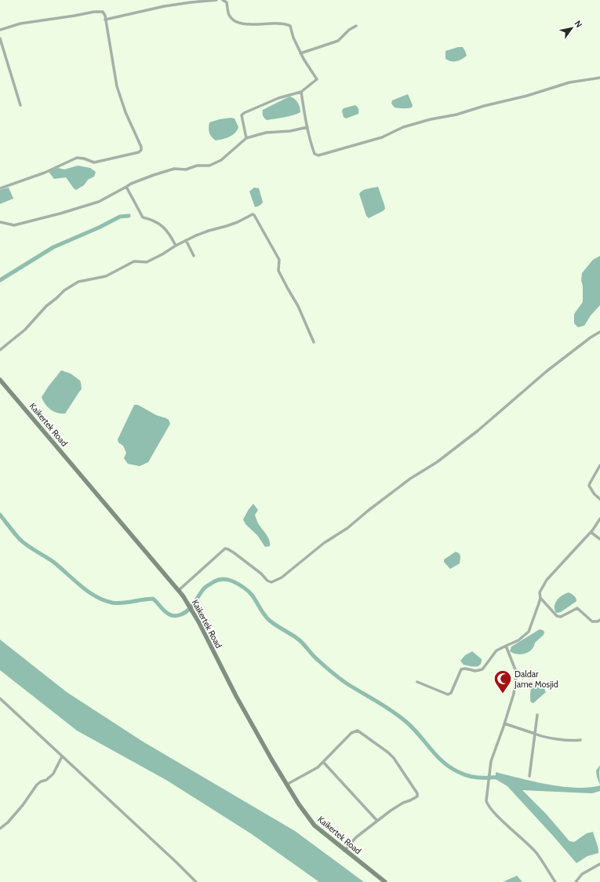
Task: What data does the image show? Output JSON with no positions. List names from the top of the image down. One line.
{"streets":{"main road":["Kaikertek Road"]},"places":{"mosque":["Daldar Jame Mosjid"]},"north":"top right"}
